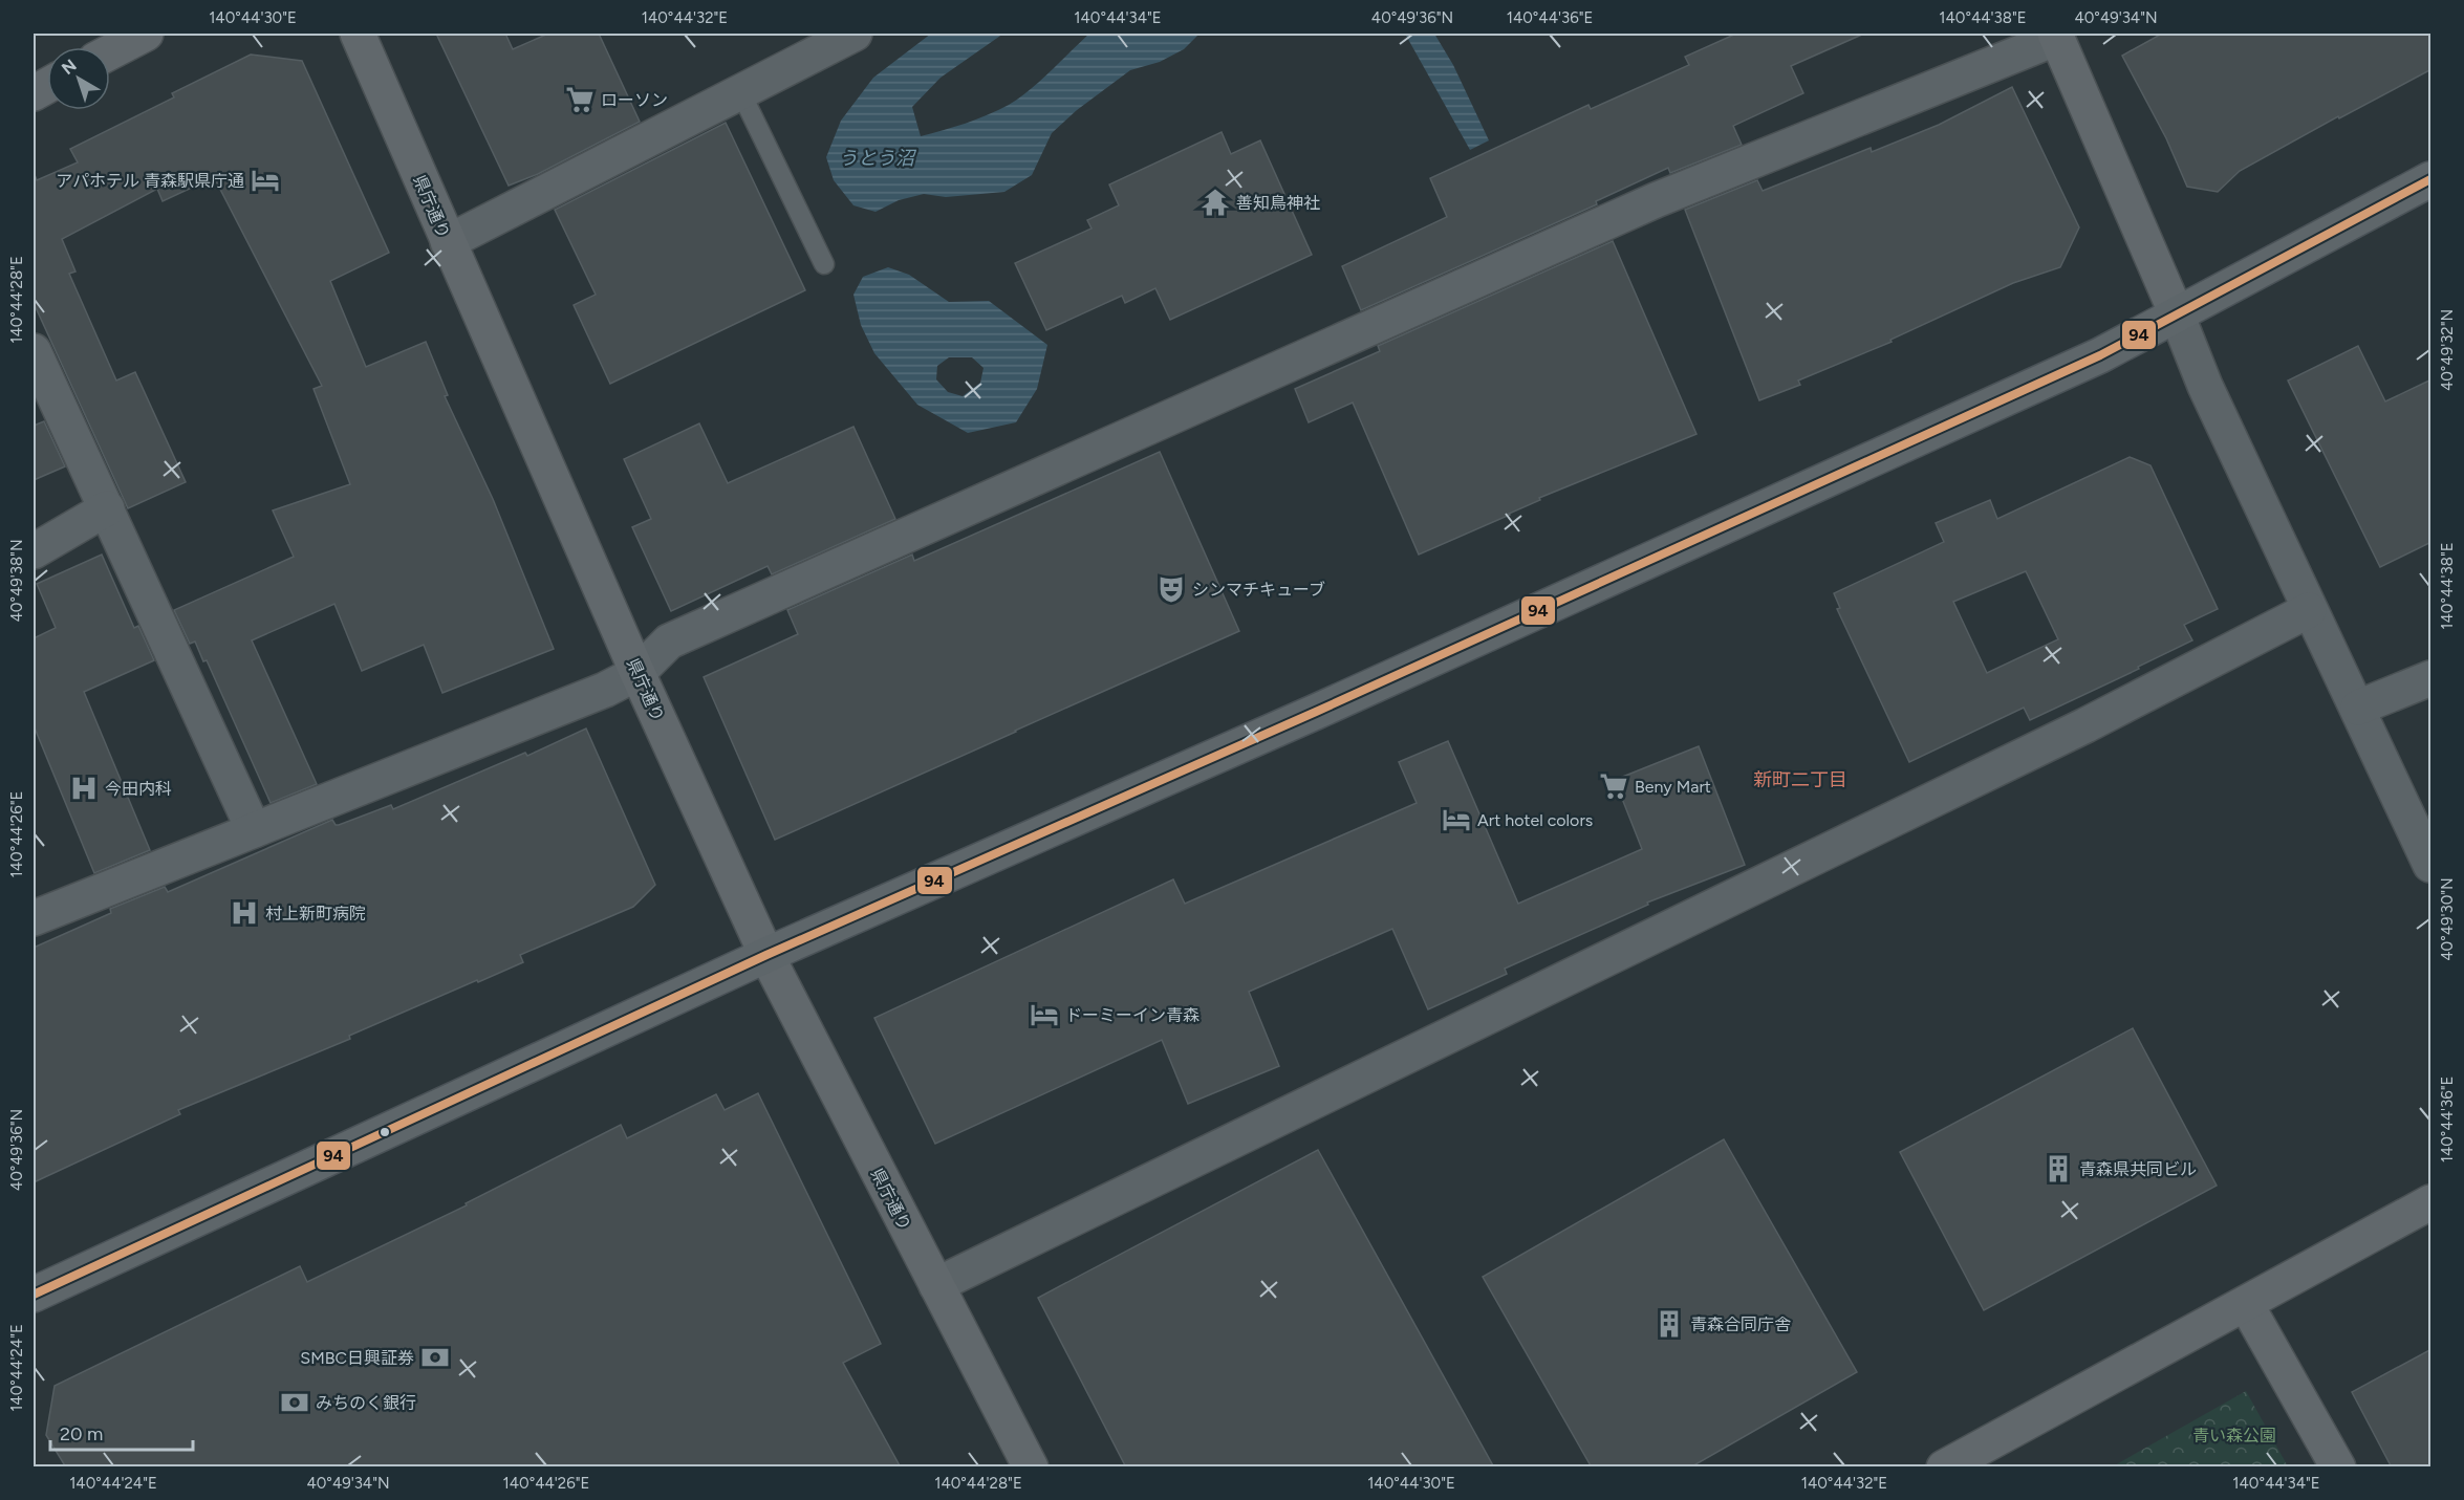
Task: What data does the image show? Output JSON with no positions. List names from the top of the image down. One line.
{"streets":{"street":["県庁通り"]},"districts":["新町二丁目"],"water":["うとう沼"],"parks":["青い森公園"],"places":{"supermarket":["ローソン","Beny Mart"],"hotel":["アパホテル 青森駅県庁通","Art hotel colors","ドーミーイン青森"],"temple":["善知鳥神社"],"theatre":["シンマチキューブ"],"hospital":["今田内科","村上新町病院"],"building":["青森県共同ビル","青森合同庁舎"],"bank":["SMBC日興証券","みちのく銀行"]},"lines":["transit line 94"],"scale_bar":"20 m","north":"top left","coordinates":["140°44'30\"E","140°44'32\"E","140°44'34\"E","40°49'36\"N","140°44'36\"E","140°44'38\"E","40°49'34\"N","140°44'28\"E","40°49'32\"N","40°49'38\"N","140°44'26\"E","40°49'30\"N","140°44'24\"E"]}
